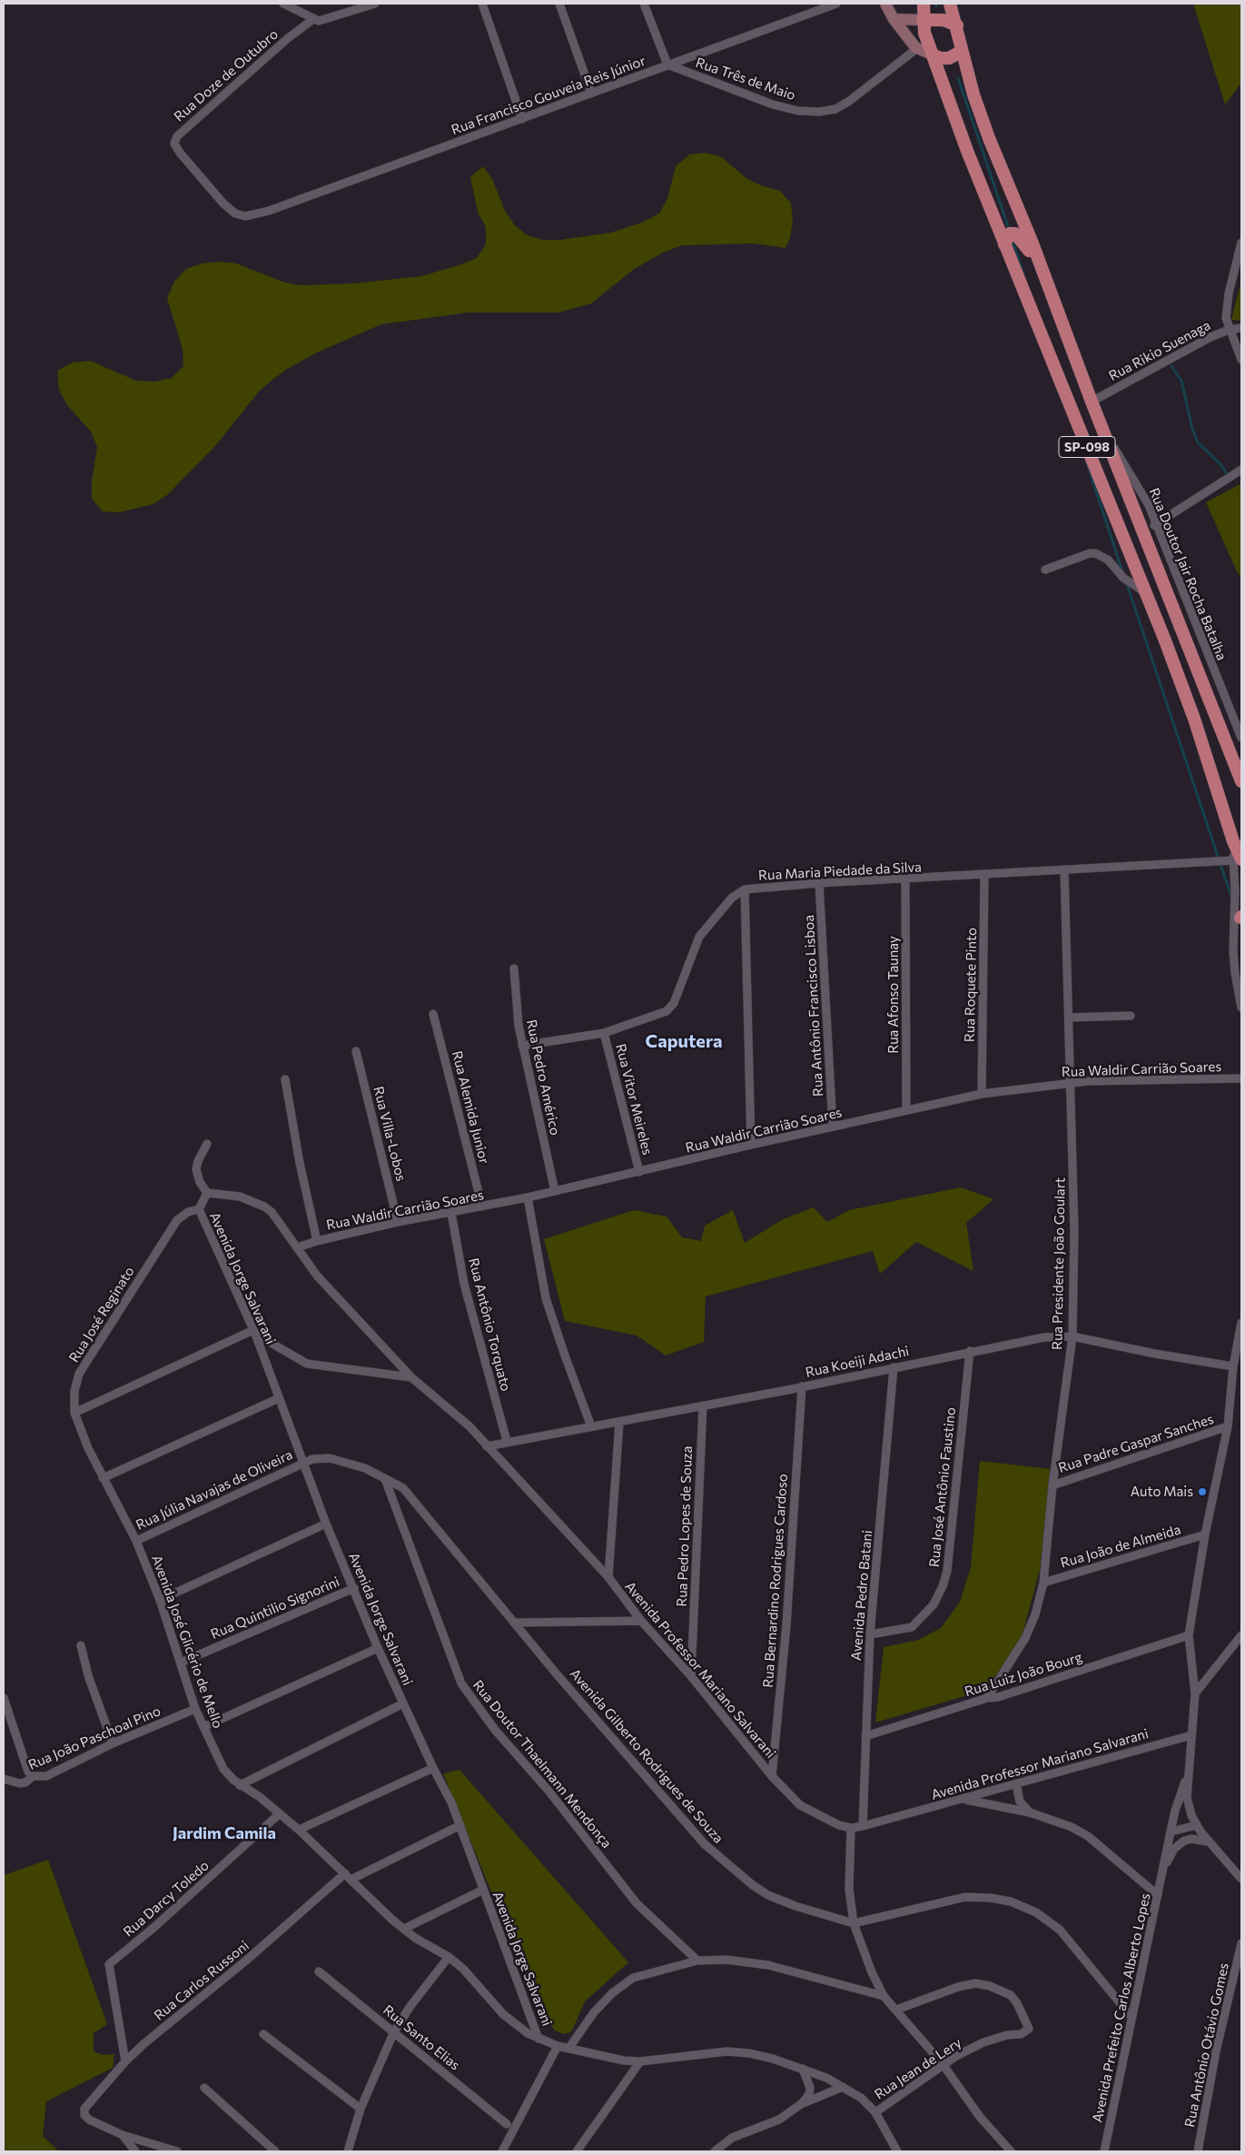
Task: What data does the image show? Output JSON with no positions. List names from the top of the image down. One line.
{"streets":{"main road":["SP-098"],"street":["Rua Doze de Outubro","Rua Três de Maio","Rua Francisco Gouveia Reis Júnior","Rua Rikio Suenaga","Rua Doutor Jair Rocha Batalha","Rua Maria Piedade da Silva","Rua Roquete Pinto","Rua Afonso Taunay","Rua Antônio Francisco Lisboa","Rua Waldir Carrião Soares","Rua Pedro Américo","Rua Vitor Meireles","Rua Alemida Junior","Rua Villa-Lobos","Rua Presidente João Goulart","Avenida Jorge Salvarani","Rua José Reginato","Rua Antônio Torquato","Rua Koeiji Adachi","Rua Padre Gaspar Sanches","Rua José Antônio Faustino","Rua Júlia Navajas de Oliveira","Rua Pedro Lopes de Souza","Rua João de Almeida","Rua Bernardino Rodrigues Cardoso","Avenida Pedro Batani","Rua Quintilio Signorini","Avenida José Glicério de Mello","Avenida Professor Mariano Salvarani","Rua Luiz João Bourg","Rua João Paschoal Pino","Avenida Gilberto Rodrigues de Souza","Rua Doutor Thaelmann Mendonça","Rua Darcy Toledo","Rua Carlos Russoni","Avenida Prefeito Carlos Alberto Lopes","Rua Santo Elias","Rua Antônio Otávio Gomes","Rua Jean de Lery"]},"crossings":[["Rua Doze de Outubro","Rua Francisco Gouveia Reis Júnior"],["Rua Três de Maio","Rua Francisco Gouveia Reis Júnior"],["Rua Rikio Suenaga","SP-098"],["SP-098","Rua Doutor Jair Rocha Batalha"],["SP-098","Rua Maria Piedade da Silva"],["Rua Maria Piedade da Silva","Rua Roquete Pinto"],["Rua Maria Piedade da Silva","Rua Afonso Taunay"],["Rua Maria Piedade da Silva","Rua Antônio Francisco Lisboa"],["Rua Maria Piedade da Silva","Rua Pedro Américo"],["Rua Maria Piedade da Silva","Rua Vitor Meireles"],["Rua Maria Piedade da Silva","Rua Presidente João Goulart"],["Rua Roquete Pinto","Rua Waldir Carrião Soares"],["Rua Afonso Taunay","Rua Waldir Carrião Soares"],["Rua Antônio Francisco Lisboa","Rua Waldir Carrião Soares"],["Rua Waldir Carrião Soares","Rua Pedro Américo"],["Rua Waldir Carrião Soares","Rua Vitor Meireles"],["Rua Waldir Carrião Soares","Rua Alemida Junior"],["Rua Waldir Carrião Soares","Rua Villa-Lobos"],["Rua Waldir Carrião Soares","Rua Presidente João Goulart"],["Rua Waldir Carrião Soares","Rua Antônio Torquato"],["Rua Waldir Carrião Soares","Avenida Professor Mariano Salvarani"],["Rua Presidente João Goulart","Rua Koeiji Adachi"],["Rua Presidente João Goulart","Rua Padre Gaspar Sanches"],["Rua Presidente João Goulart","Rua João de Almeida"],["Rua Presidente João Goulart","Rua Luiz João Bourg"],["Avenida Jorge Salvarani","Rua José Reginato"],["Avenida Jorge Salvarani","Rua Júlia Navajas de Oliveira"],["Avenida Jorge Salvarani","Rua Quintilio Signorini"],["Avenida Jorge Salvarani","Avenida José Glicério de Mello"],["Avenida Jorge Salvarani","Avenida Gilberto Rodrigues de Souza"],["Rua José Reginato","Avenida José Glicério de Mello"],["Rua Antônio Torquato","Rua Koeiji Adachi"],["Rua Koeiji Adachi","Rua José Antônio Faustino"],["Rua Koeiji Adachi","Rua Pedro Lopes de Souza"],["Rua Koeiji Adachi","Rua Bernardino Rodrigues Cardoso"],["Rua Koeiji Adachi","Avenida Pedro Batani"],["Rua Koeiji Adachi","Avenida Professor Mariano Salvarani"],["Rua José Antônio Faustino","Avenida Pedro Batani"],["Rua Júlia Navajas de Oliveira","Avenida José Glicério de Mello"],["Rua Júlia Navajas de Oliveira","Avenida Gilberto Rodrigues de Souza"],["Rua Pedro Lopes de Souza","Avenida Professor Mariano Salvarani"],["Rua Bernardino Rodrigues Cardoso","Avenida Professor Mariano Salvarani"],["Avenida Pedro Batani","Avenida Professor Mariano Salvarani"],["Avenida Pedro Batani","Rua Luiz João Bourg"],["Rua Quintilio Signorini","Avenida José Glicério de Mello"],["Avenida José Glicério de Mello","Rua João Paschoal Pino"],["Avenida José Glicério de Mello","Rua Darcy Toledo"],["Avenida José Glicério de Mello","Rua Carlos Russoni"],["Avenida José Glicério de Mello","Rua Jean de Lery"],["Avenida Gilberto Rodrigues de Souza","Rua Doutor Thaelmann Mendonça"],["Avenida Gilberto Rodrigues de Souza","Avenida Prefeito Carlos Alberto Lopes"],["Rua Darcy Toledo","Rua Carlos Russoni"]],"districts":["Caputera","Jardim Camila"],"places":["Auto Mais"]}
